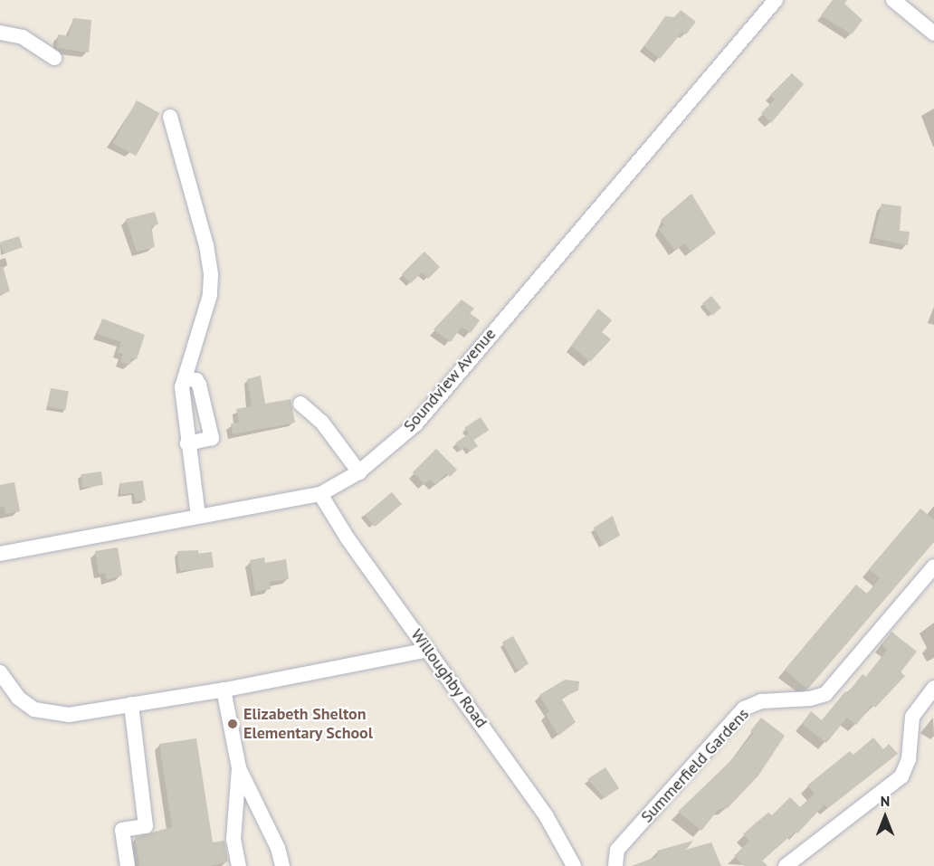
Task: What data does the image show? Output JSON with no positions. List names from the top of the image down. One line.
{"streets":{"street":["Soundview Avenue","Willoughby Road","Summerfield Gardens"]},"crossings":[["Soundview Avenue","Willoughby Road"]],"places":["Elizabeth Shelton Elementary School"],"north":"top"}
